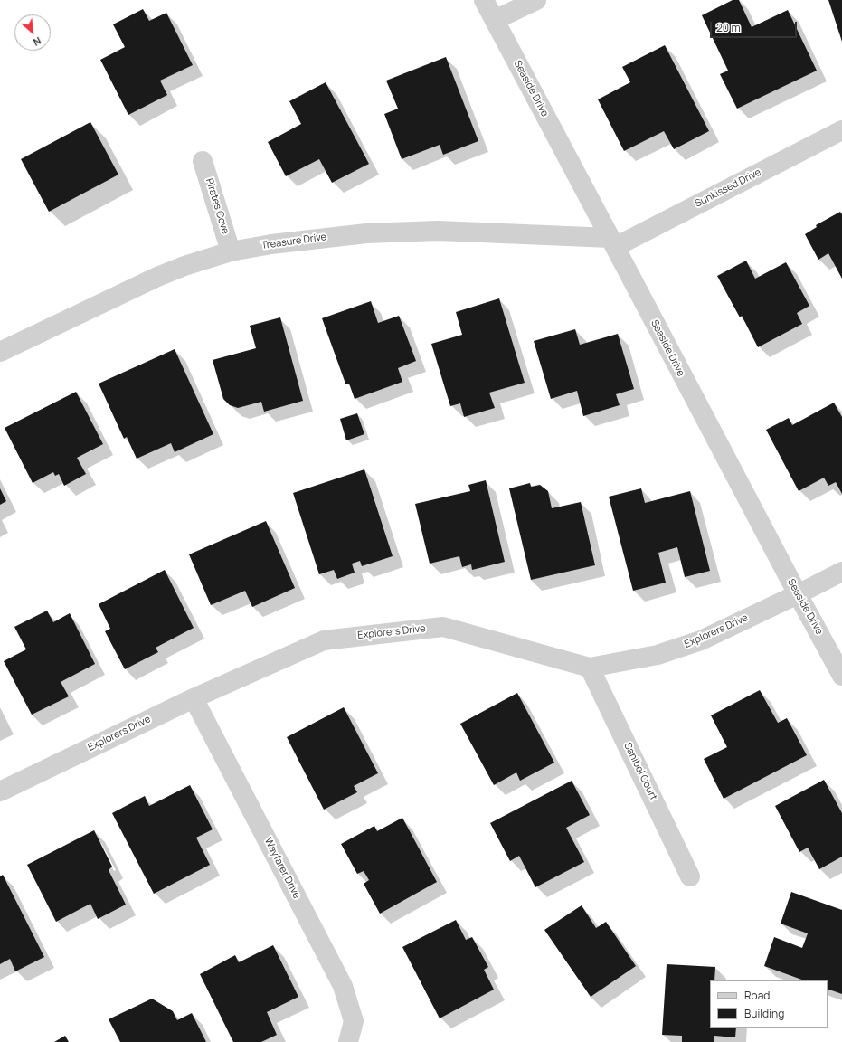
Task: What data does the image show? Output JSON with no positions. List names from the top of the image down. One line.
{"streets":{"street":["Seaside Drive","Sunkissed Drive","Pirates Cove","Treasure Drive","Explorers Drive","Sanibel Court","Wayfarer Drive"]},"crossings":[["Seaside Drive","Sunkissed Drive"],["Seaside Drive","Treasure Drive"],["Seaside Drive","Explorers Drive"],["Sunkissed Drive","Treasure Drive"],["Pirates Cove","Treasure Drive"],["Explorers Drive","Sanibel Court"],["Explorers Drive","Wayfarer Drive"]],"legend":["Road","Building"],"scale_bar":"20 m","north":"bottom right"}
